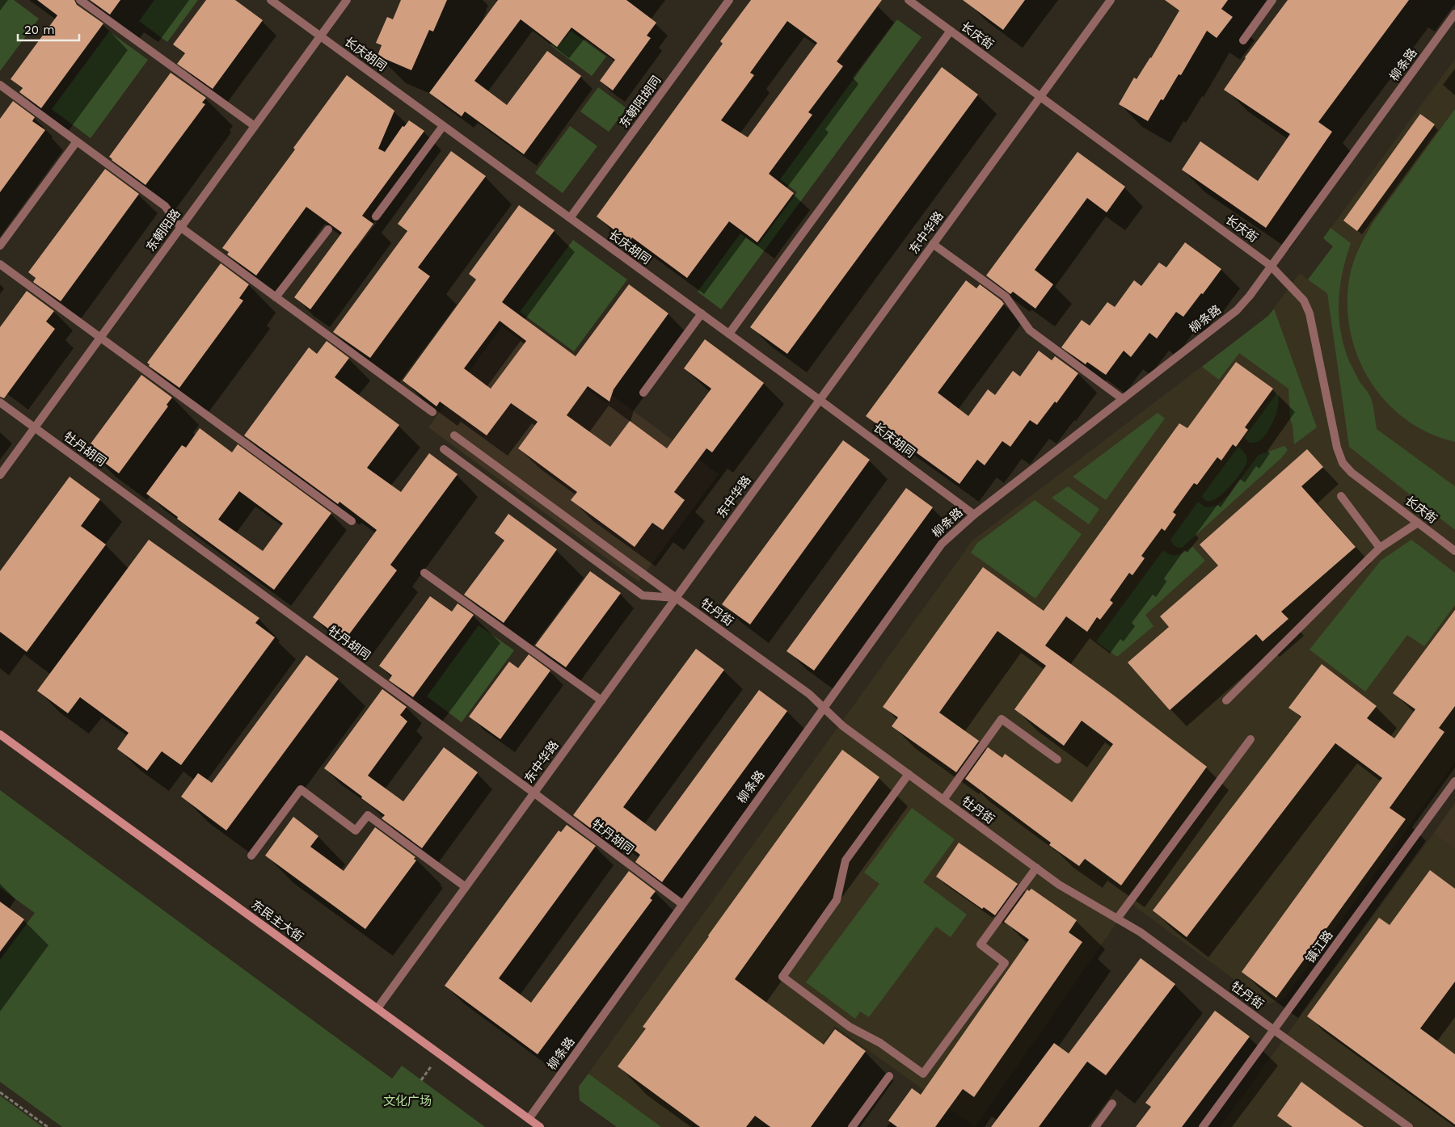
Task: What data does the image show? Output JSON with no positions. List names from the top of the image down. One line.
{"streets":{"main road":["东民主大街"],"street":["长庆街","长庆胡同","柳条路","东朝阳胡同","东朝阳路","东中华路","牡丹胡同","牡丹街","镇江路"]},"crossings":[["长庆街","柳条路"],["长庆街","东中华路"],["长庆胡同","柳条路"],["长庆胡同","东朝阳胡同"],["长庆胡同","东朝阳路"],["长庆胡同","东中华路"],["柳条路","牡丹胡同"],["柳条路","牡丹街"],["柳条路","东民主大街"],["东朝阳路","牡丹胡同"],["东中华路","牡丹胡同"],["东中华路","牡丹街"],["东中华路","东民主大街"],["牡丹街","镇江路"]],"parks":["文化广场"],"scale_bar":"20 m"}
